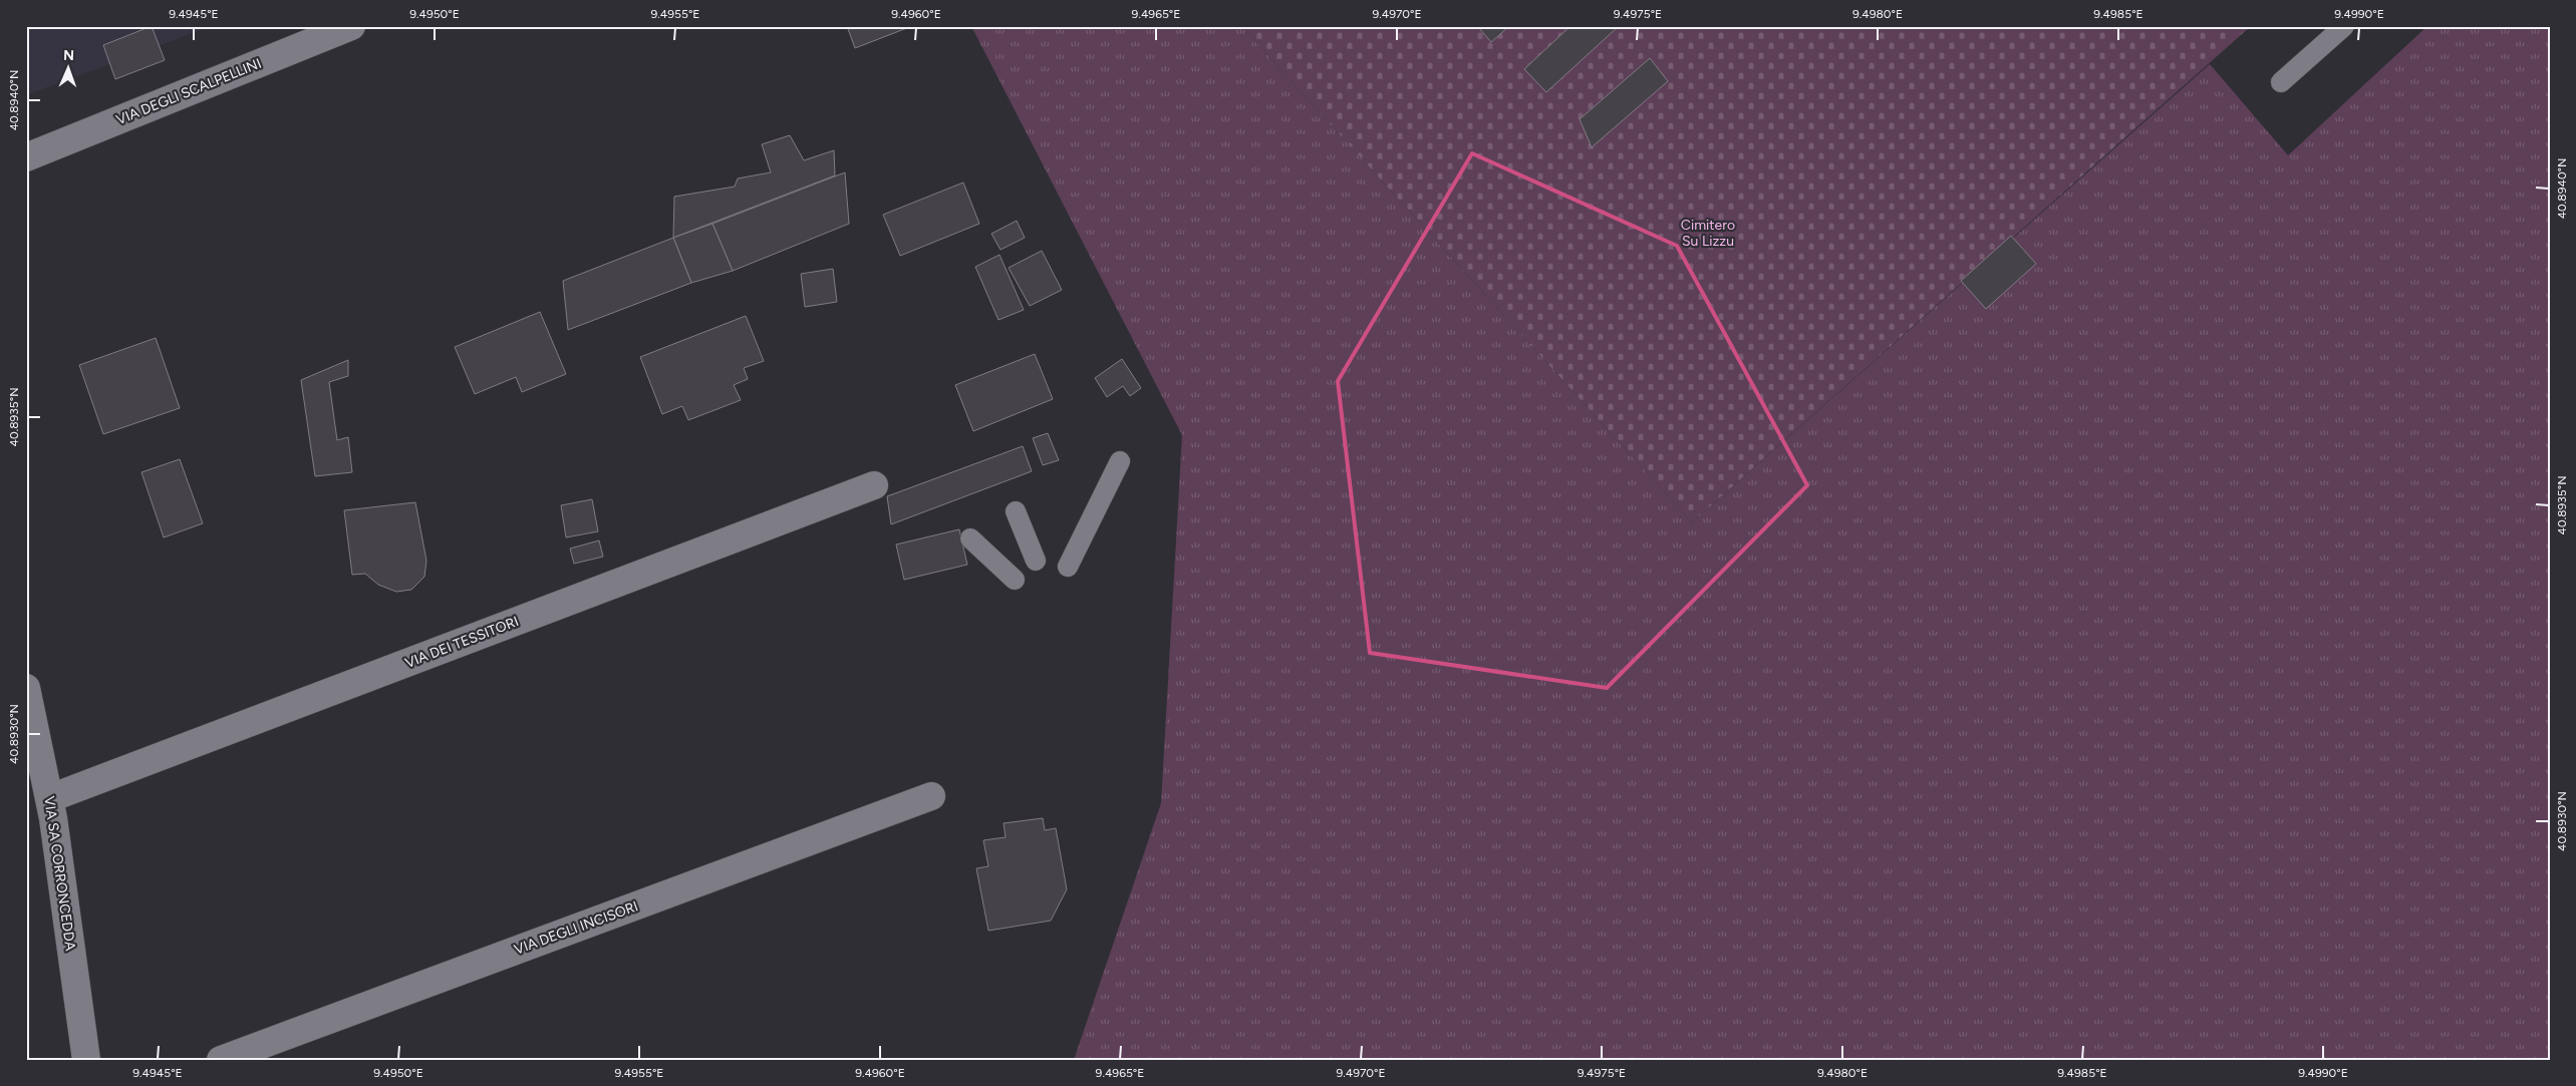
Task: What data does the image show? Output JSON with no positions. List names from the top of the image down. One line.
{"streets":{"street":["VIA DEGLI SCALPELLINI","VIA DEI TESSITORI","VIA SA CORRONCEDDA","VIA DEGLI INCISORI"]},"crossings":[["VIA DEI TESSITORI","VIA SA CORRONCEDDA"]],"parks":["Cimitero Su Lizzu"],"north":"top","coordinates":["9.4945°E","9.4950°E","9.4955°E","9.4960°E","9.4965°E","9.4970°E","9.4975°E","9.4980°E","9.4985°E","9.4990°E","40.8940°N","40.8935°N","40.8930°N"]}
